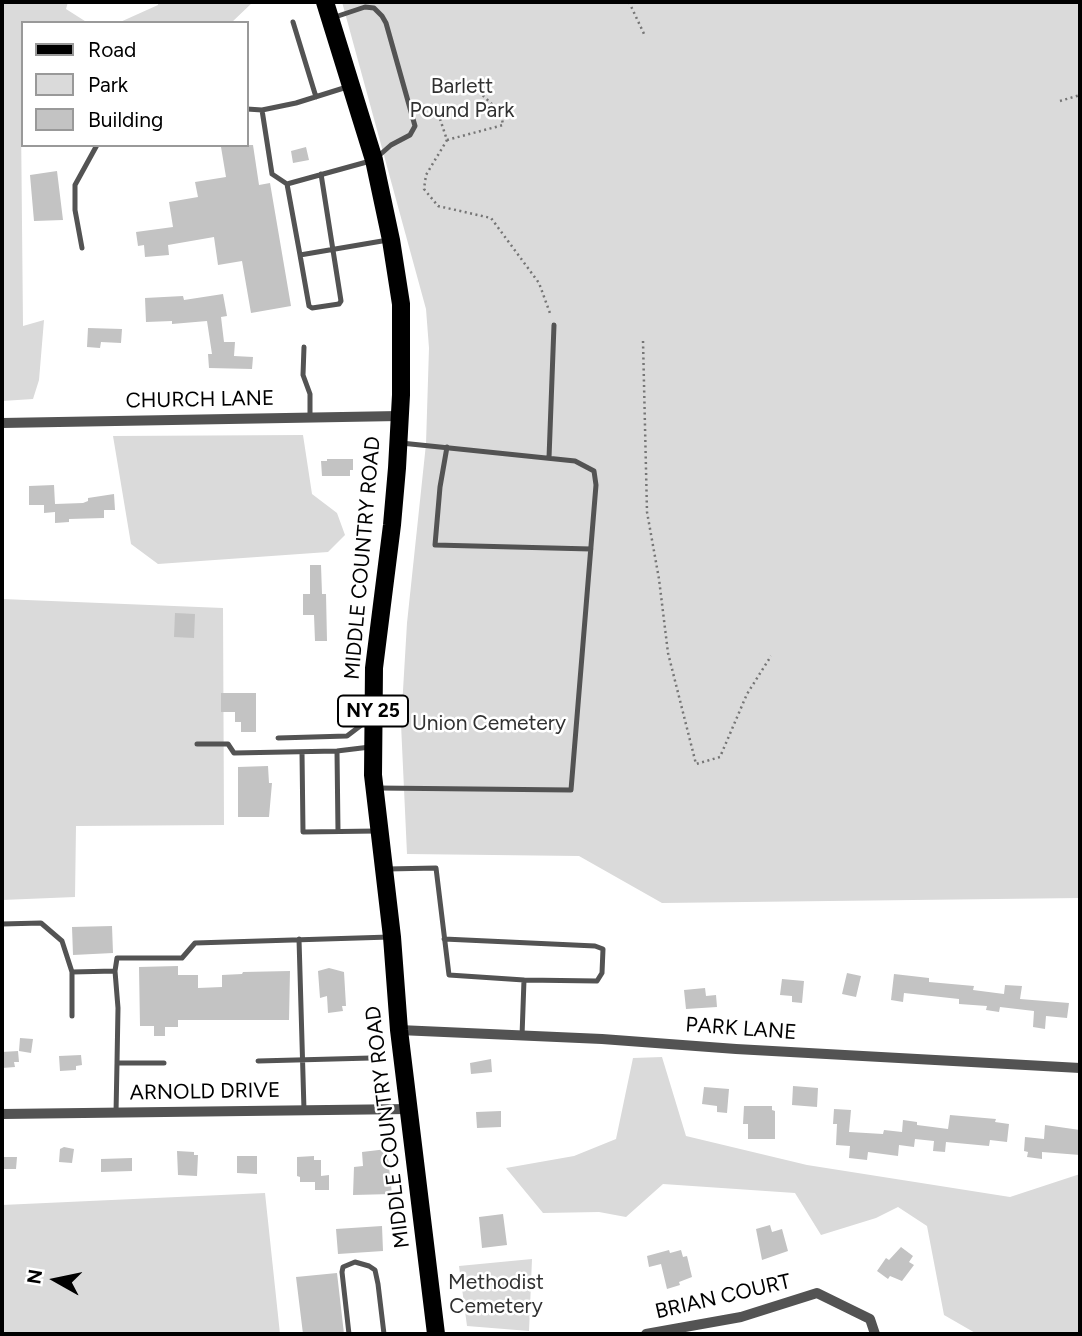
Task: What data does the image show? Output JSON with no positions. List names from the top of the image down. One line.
{"streets":{"main road":["MIDDLE COUNTRY ROAD","NY 25"],"street":["CHURCH LANE","PARK LANE","ARNOLD DRIVE","BRIAN COURT"]},"crossings":[["CHURCH LANE","MIDDLE COUNTRY ROAD"],["MIDDLE COUNTRY ROAD","PARK LANE"],["MIDDLE COUNTRY ROAD","ARNOLD DRIVE"]],"parks":["Barlett Pound Park","Union Cemetery","Methodist Cemetery"],"legend":["Road","Park","Building"],"north":"left"}
